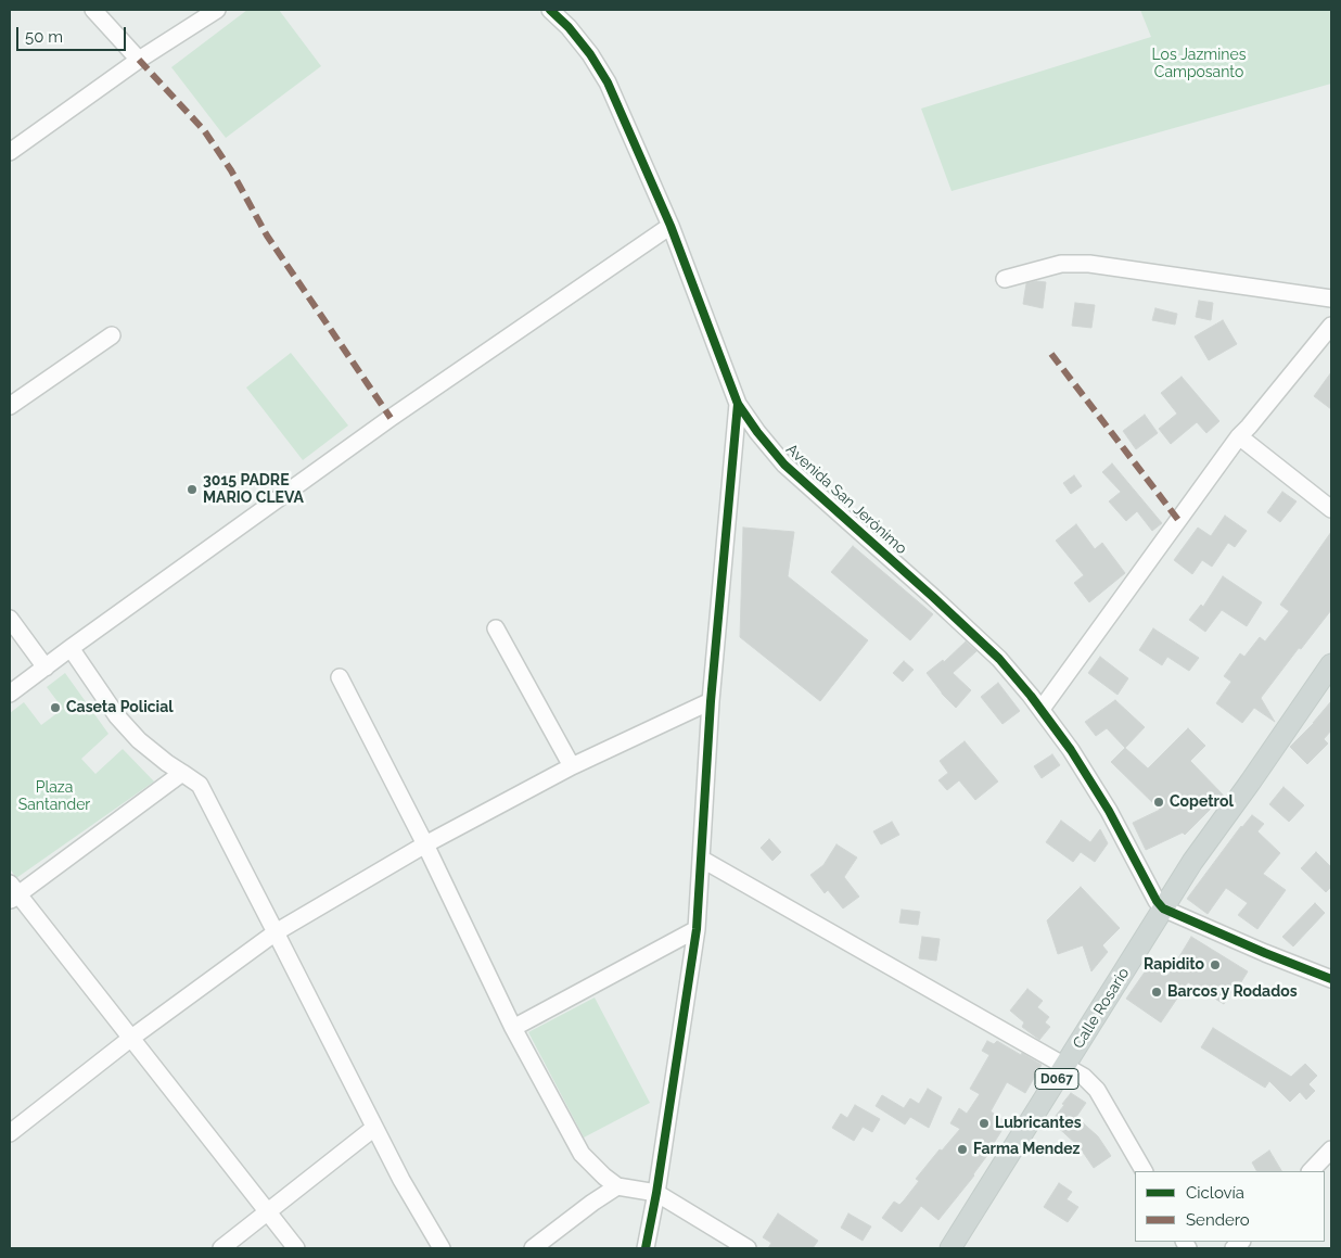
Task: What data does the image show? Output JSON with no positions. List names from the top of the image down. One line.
{"streets":{"main road":["Calle Rosario","D067"],"street":["Avenida San Jerónimo"]},"crossings":[["Avenida San Jerónimo","Calle Rosario"]],"parks":["Los Jazmines Camposanto","Plaza Santander"],"places":["3015 PADRE MARIO CLEVA","Caseta Policial","Copetrol","Rapidito","Barcos y Rodados","Lubricantes","Farma Mendez"],"legend":["Ciclovía","Sendero"],"scale_bar":"50 m"}
